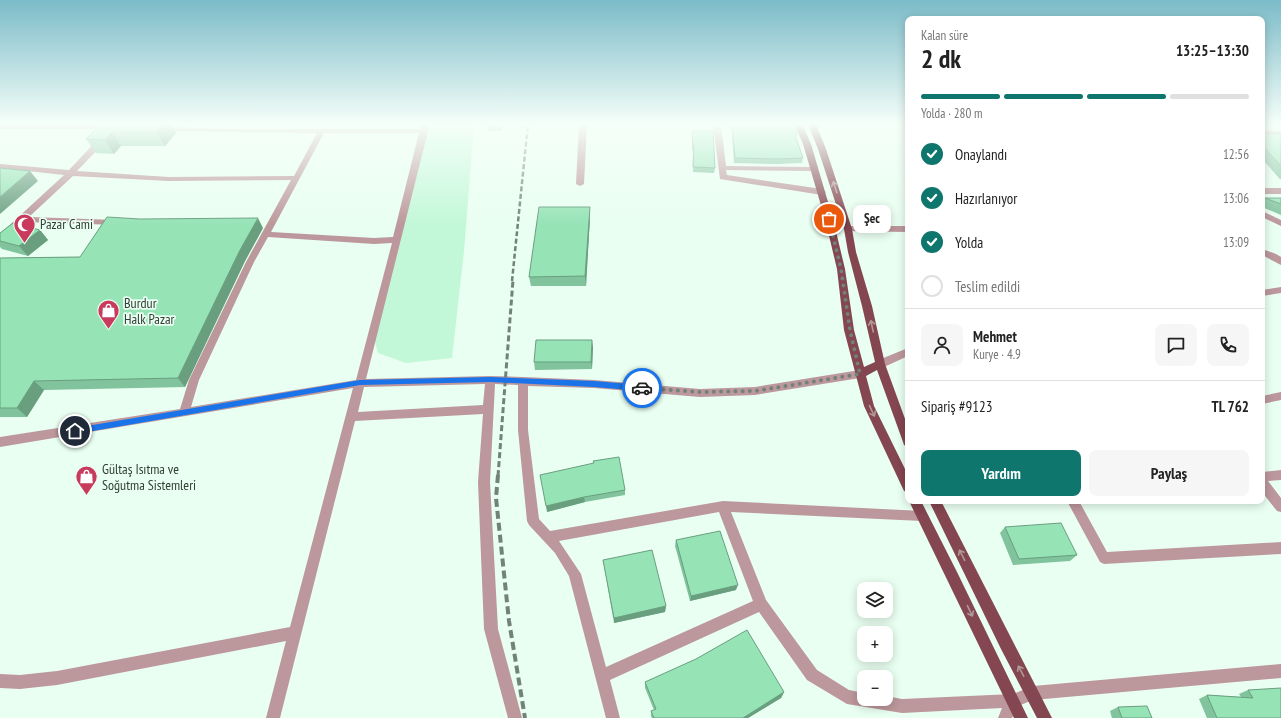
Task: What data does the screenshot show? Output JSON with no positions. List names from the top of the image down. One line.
{"places":{"other":["Şec"],"mosque":["Pazar Cami"],"shop":["Burdur Halk Pazar","Gültaş Isıtma ve Soğutma Sistemleri"]},"page":{"heading":["2 dk","Kalan süre","13:25–13:30"],"panel":["Mehmet","Kurye · 4.9","Sipariş #9123","TL 762"],"bar":"Yolda · 280 m","list":[["Onaylandı","12:56"],["Hazırlanıyor","13:06"],["Yolda","13:09"],"Teslim edildi"],"bubble":"Şec","buttons":["Yardım","Paylaş"],"map_buttons":["+","−"]}}
